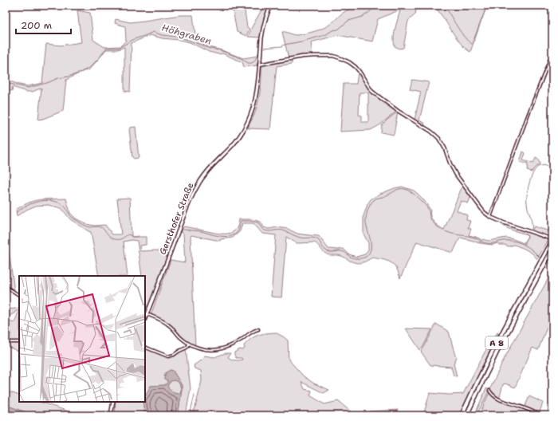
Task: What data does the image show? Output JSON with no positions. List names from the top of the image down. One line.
{"streets":{"highway":["A 8"],"main road":["Gersthofer Straße"]},"water":["Höhgraben"],"scale_bar":"200 m"}
